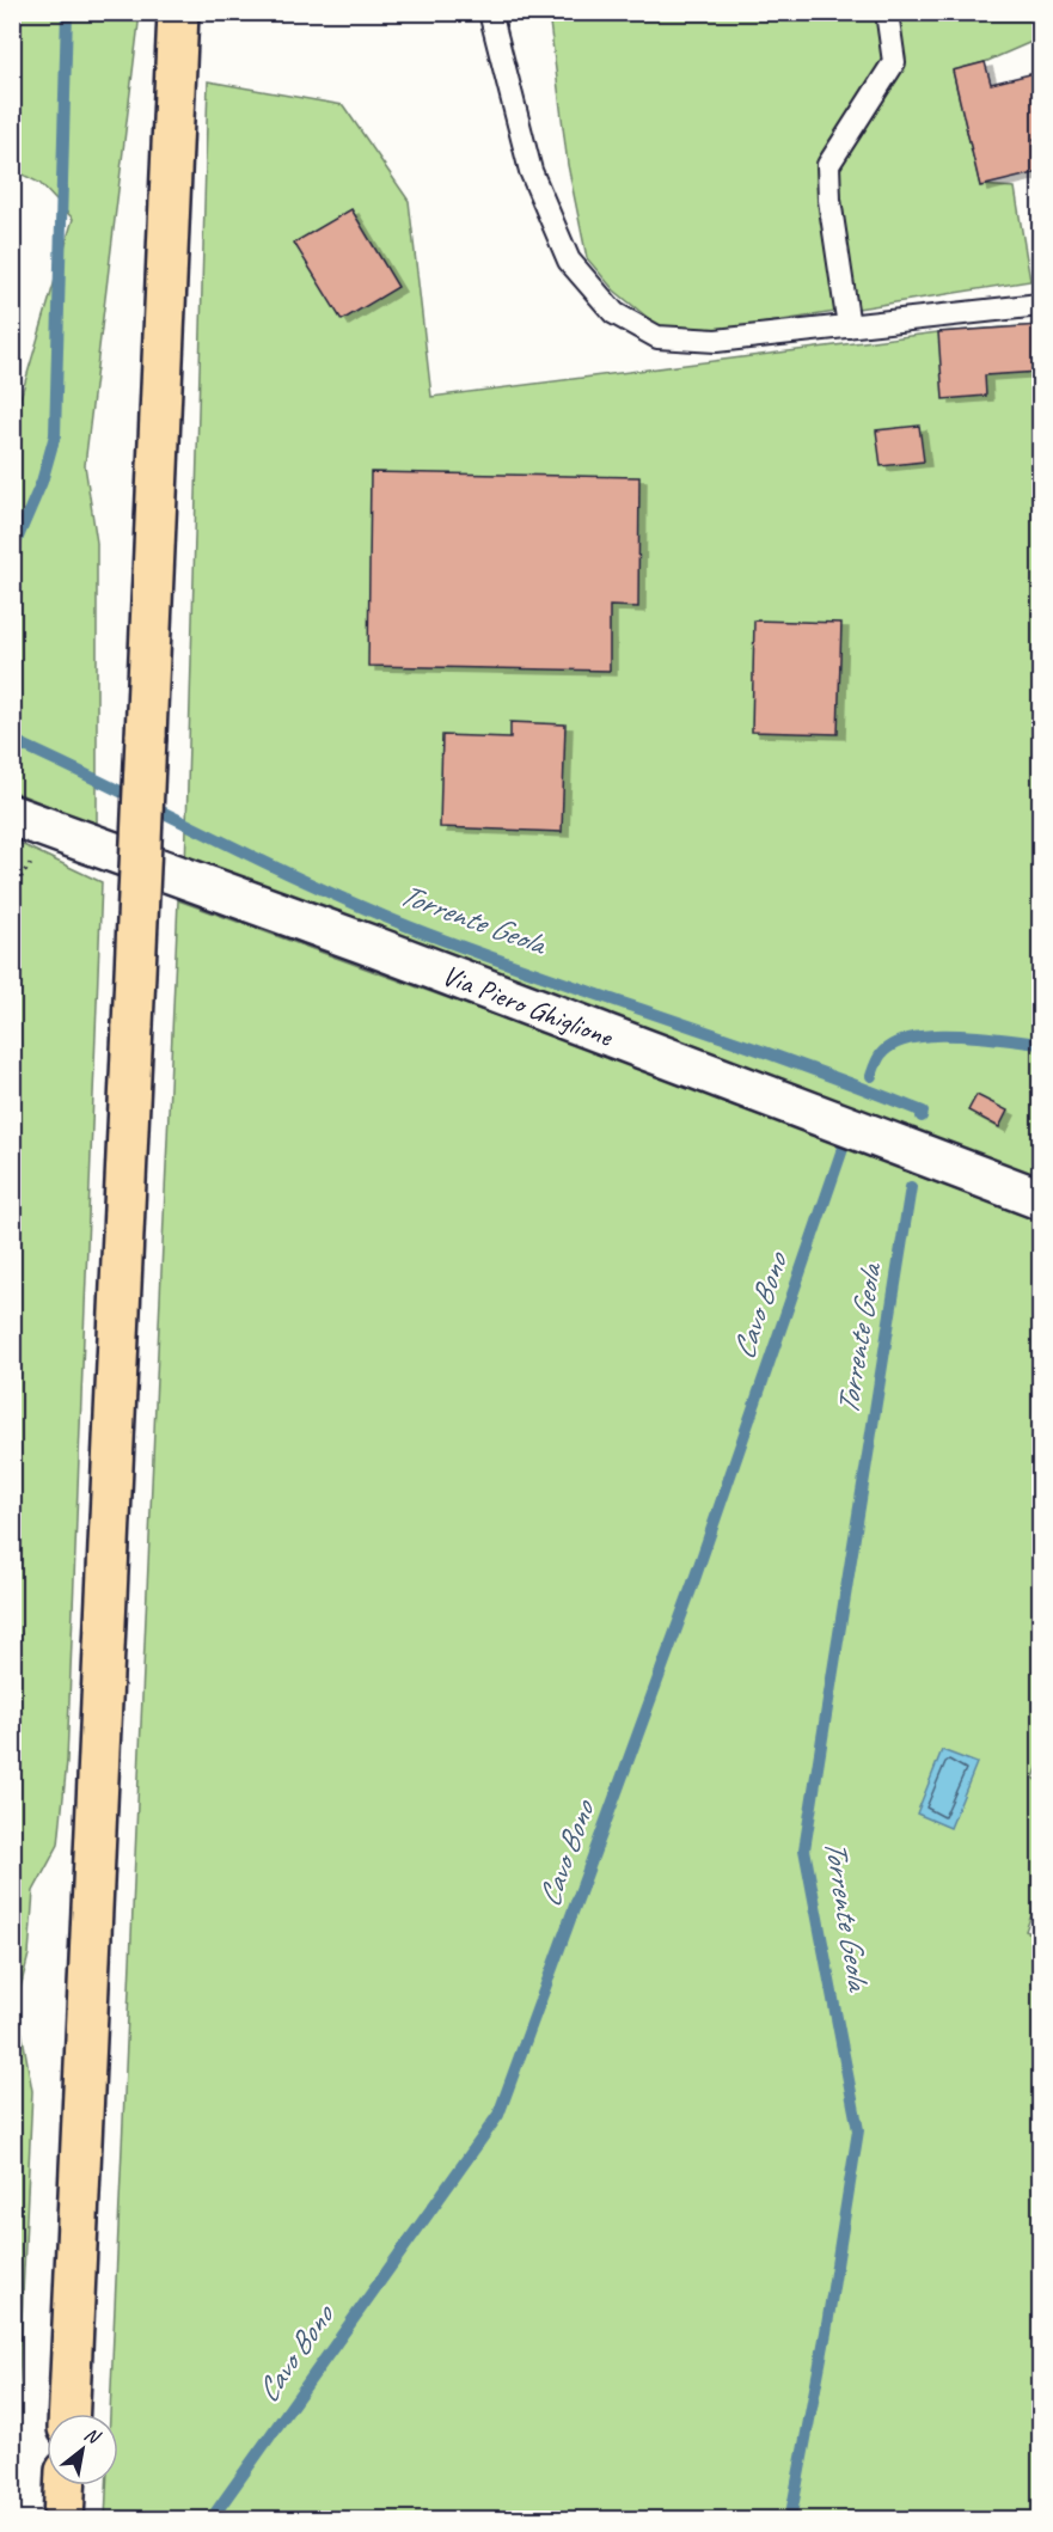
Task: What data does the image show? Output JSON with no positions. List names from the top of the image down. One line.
{"streets":{"street":["Via Piero Ghiglione"]},"water":["Torrente Geola","Cavo Bono"],"north":"top right"}
